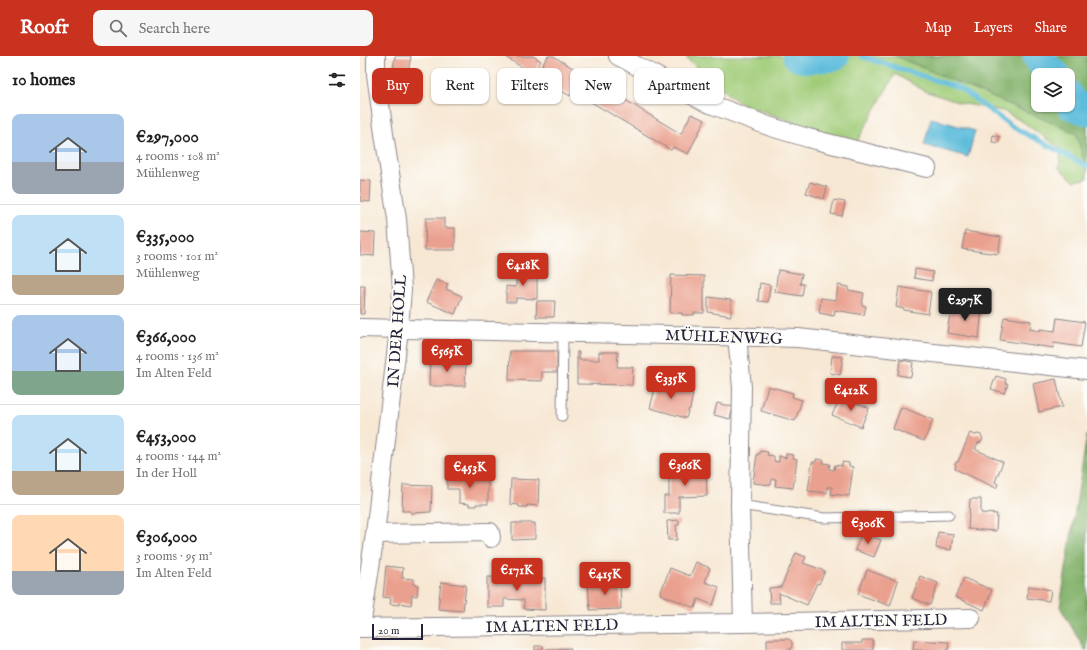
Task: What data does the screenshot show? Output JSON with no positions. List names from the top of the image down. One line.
{"streets":{"street":["IN DER HOLL","MÜHLENWEG","IM ALTEN FELD"]},"crossings":[["IN DER HOLL","MÜHLENWEG"],["IN DER HOLL","IM ALTEN FELD"]],"scale_bar":"20 m","page":{"header":"Roofr","search":"Search here","nav":["Map","Layers","Share"],"heading":"10 homes","chip":["Buy","Rent","Filters","New","Apartment"],"list":[{"name":"€297,000","note":"4 rooms · 108 m² · Mühlenweg"},{"name":"€335,000","note":"3 rooms · 101 m² · Mühlenweg"},{"name":"€366,000","note":"4 rooms · 136 m² · Im Alten Feld"},{"name":"€453,000","note":"4 rooms · 144 m² · In der Holl"},{"name":"€306,000","note":"3 rooms · 95 m² · Im Alten Feld"}],"price":["€418K","€297K","€565K","€335K","€412K","€366K","€453K","€306K","€171K","€415K"],"scale":"20 m"}}
